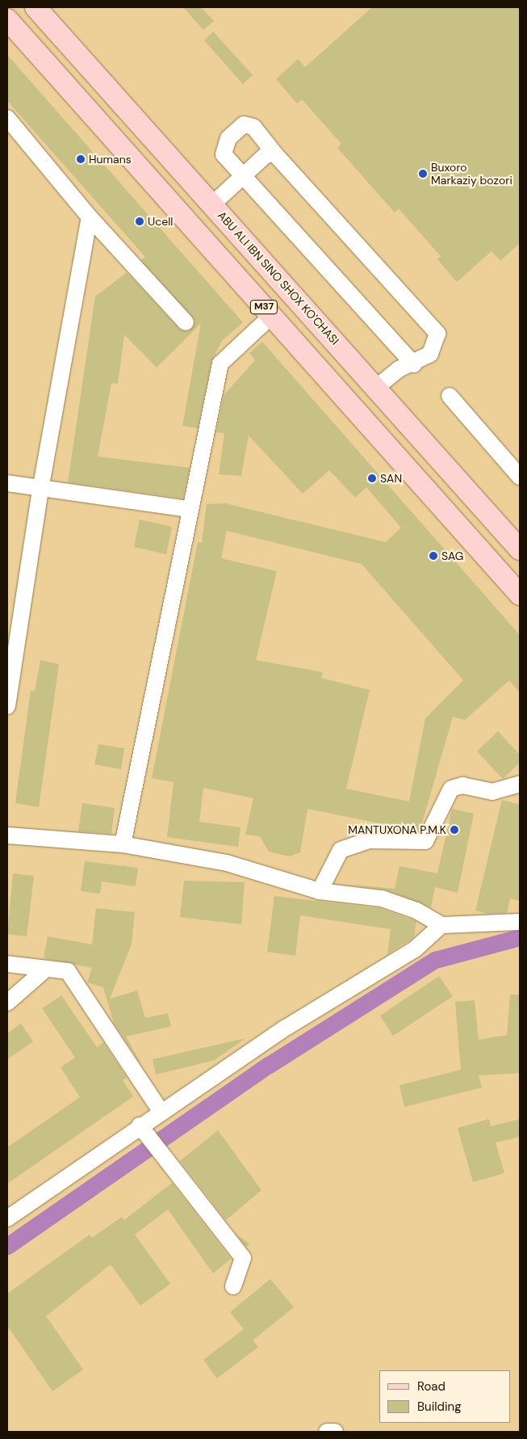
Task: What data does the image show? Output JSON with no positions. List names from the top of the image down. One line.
{"streets":{"main road":["ABU ALI IBN SINO SHOX KO'CHASI","M37"]},"places":["Humans","Buxoro Markaziy bozori","Ucell","SAN","SAG","MANTUXONA P.M.K"],"legend":["Road","Building"]}
